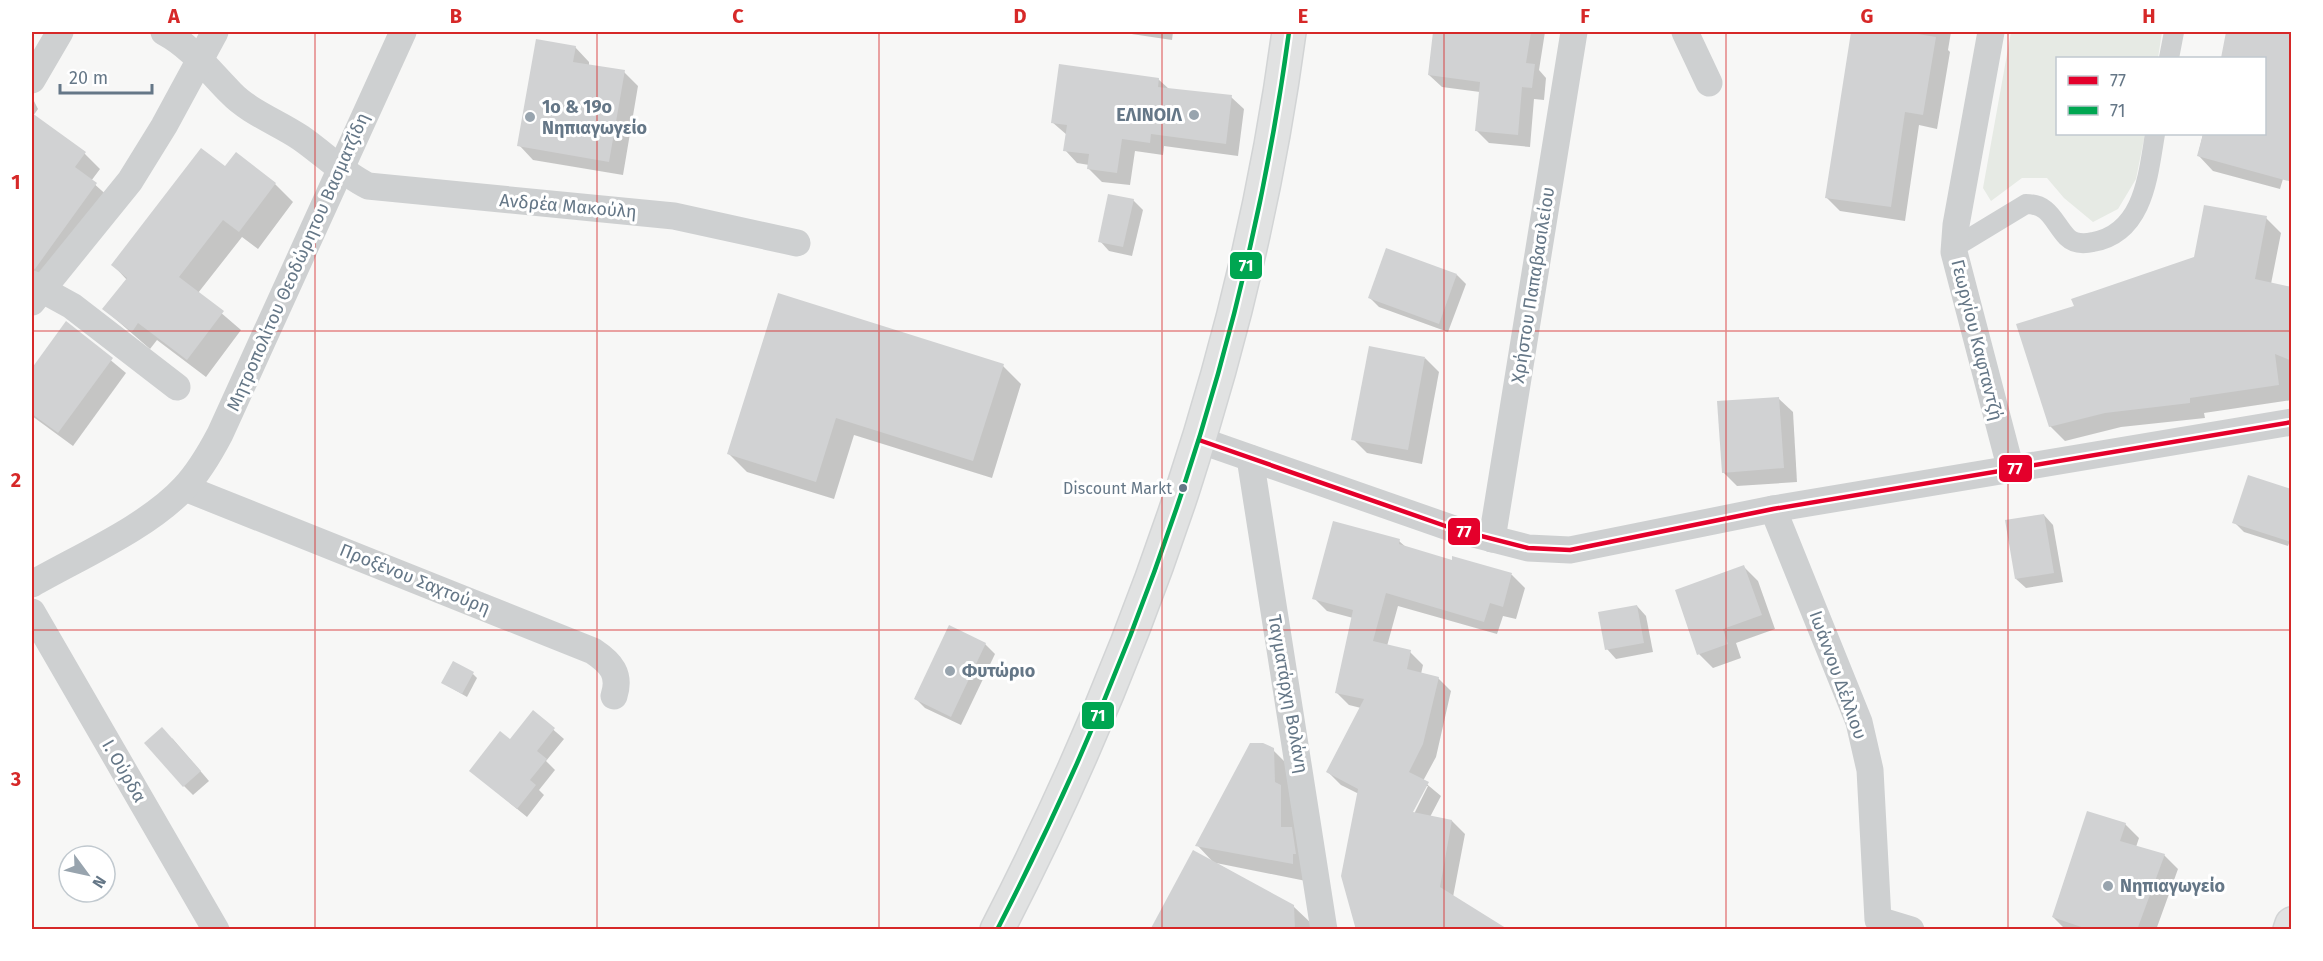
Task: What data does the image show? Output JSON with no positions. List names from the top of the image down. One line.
{"streets":{"street":["Ανδρέα Μακούλη","Μητροπολίτου Θεοδώρητου Βασματζίδη","Χρήστου Παπαβασιλείου","Γεωργίου Καφταντζή","Προξένου Σαχτούρη","Ιωάννου Δέλλιου","Ταγματάρχη Βολάνη","Ι. Ούρδα"]},"crossings":[["Ανδρέα Μακούλη","Μητροπολίτου Θεοδώρητου Βασματζίδη"],["Μητροπολίτου Θεοδώρητου Βασματζίδη","Προξένου Σαχτούρη"]],"places":["ΕΛΙΝΟΙΛ","1ο & 19ο Νηπιαγωγείο","Discount Markt","Φυτώριο","Νηπιαγωγείο"],"lines":["transit line 71","transit line 77"],"legend":["77","71"],"scale_bar":"20 m","north":"bottom right","grid":{"columns":["A","B","C","D","E","F","G","H"],"rows":["1","2","3"]}}
